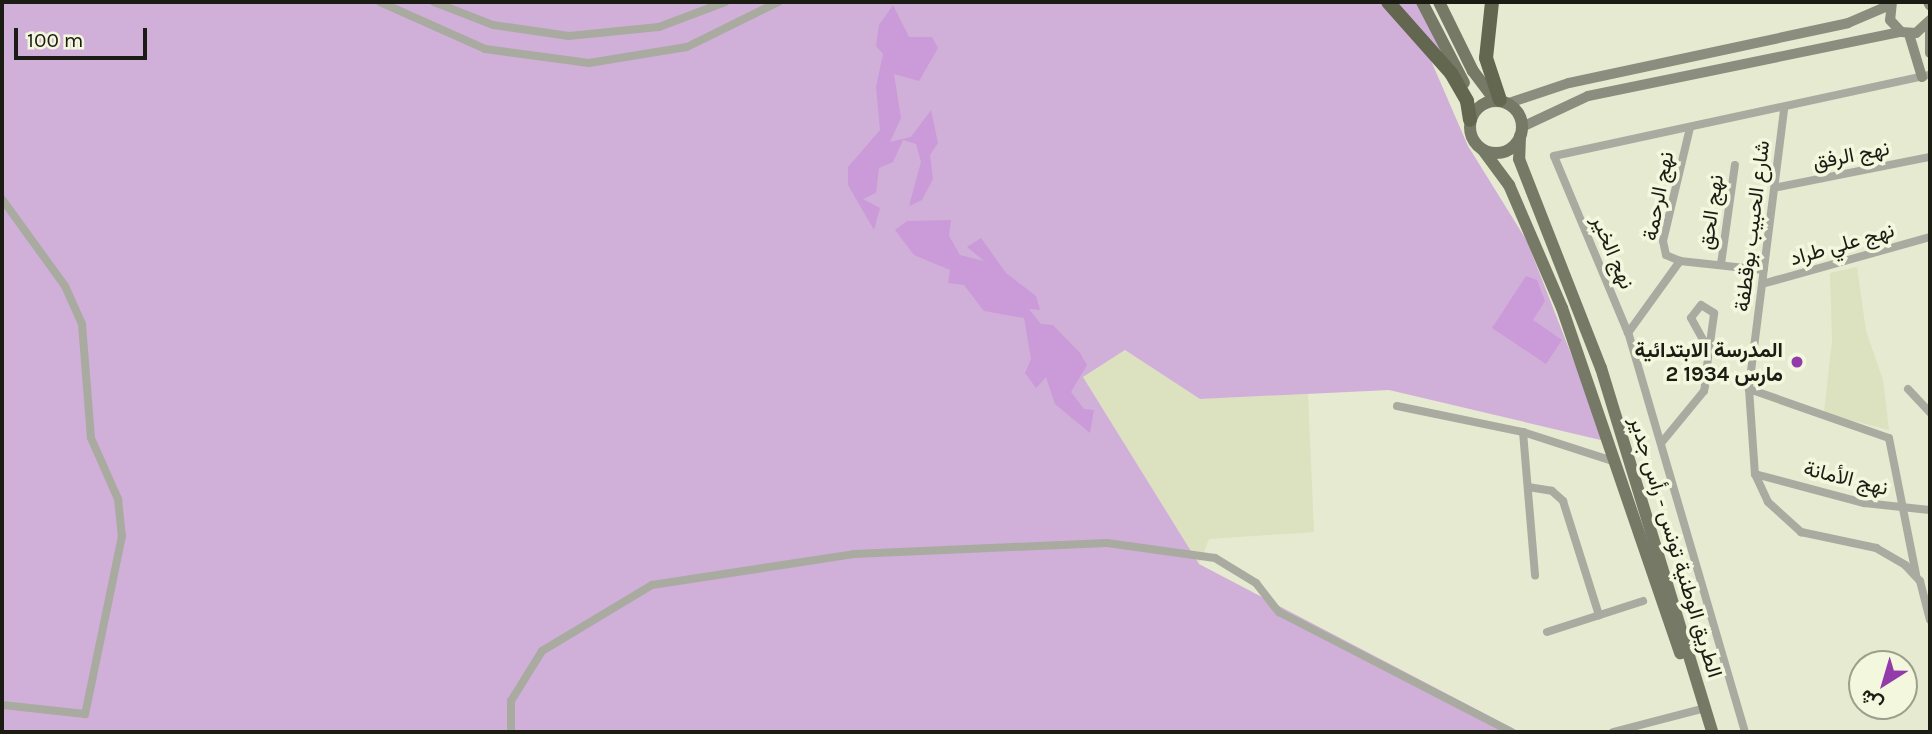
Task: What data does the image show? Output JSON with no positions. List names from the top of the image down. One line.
{"streets":{"main road":["الطريق الوطنية تونس - رأس جدير"],"street":["نهج الرفق","نهج الرحمة","نهج الحق","شارع الحبيب بوقطفة","نهج علي طراد","نهج الخير","نهج الأمانة"]},"crossings":[["نهج الرفق","شارع الحبيب بوقطفة"],["نهج الرحمة","نهج الخير"],["شارع الحبيب بوقطفة","نهج علي طراد"],["شارع الحبيب بوقطفة","نهج الخير"],["شارع الحبيب بوقطفة","نهج الأمانة"]],"places":["المدرسة الابتدائية 2 مارس 1934"],"scale_bar":"100 m","north":"bottom left"}
